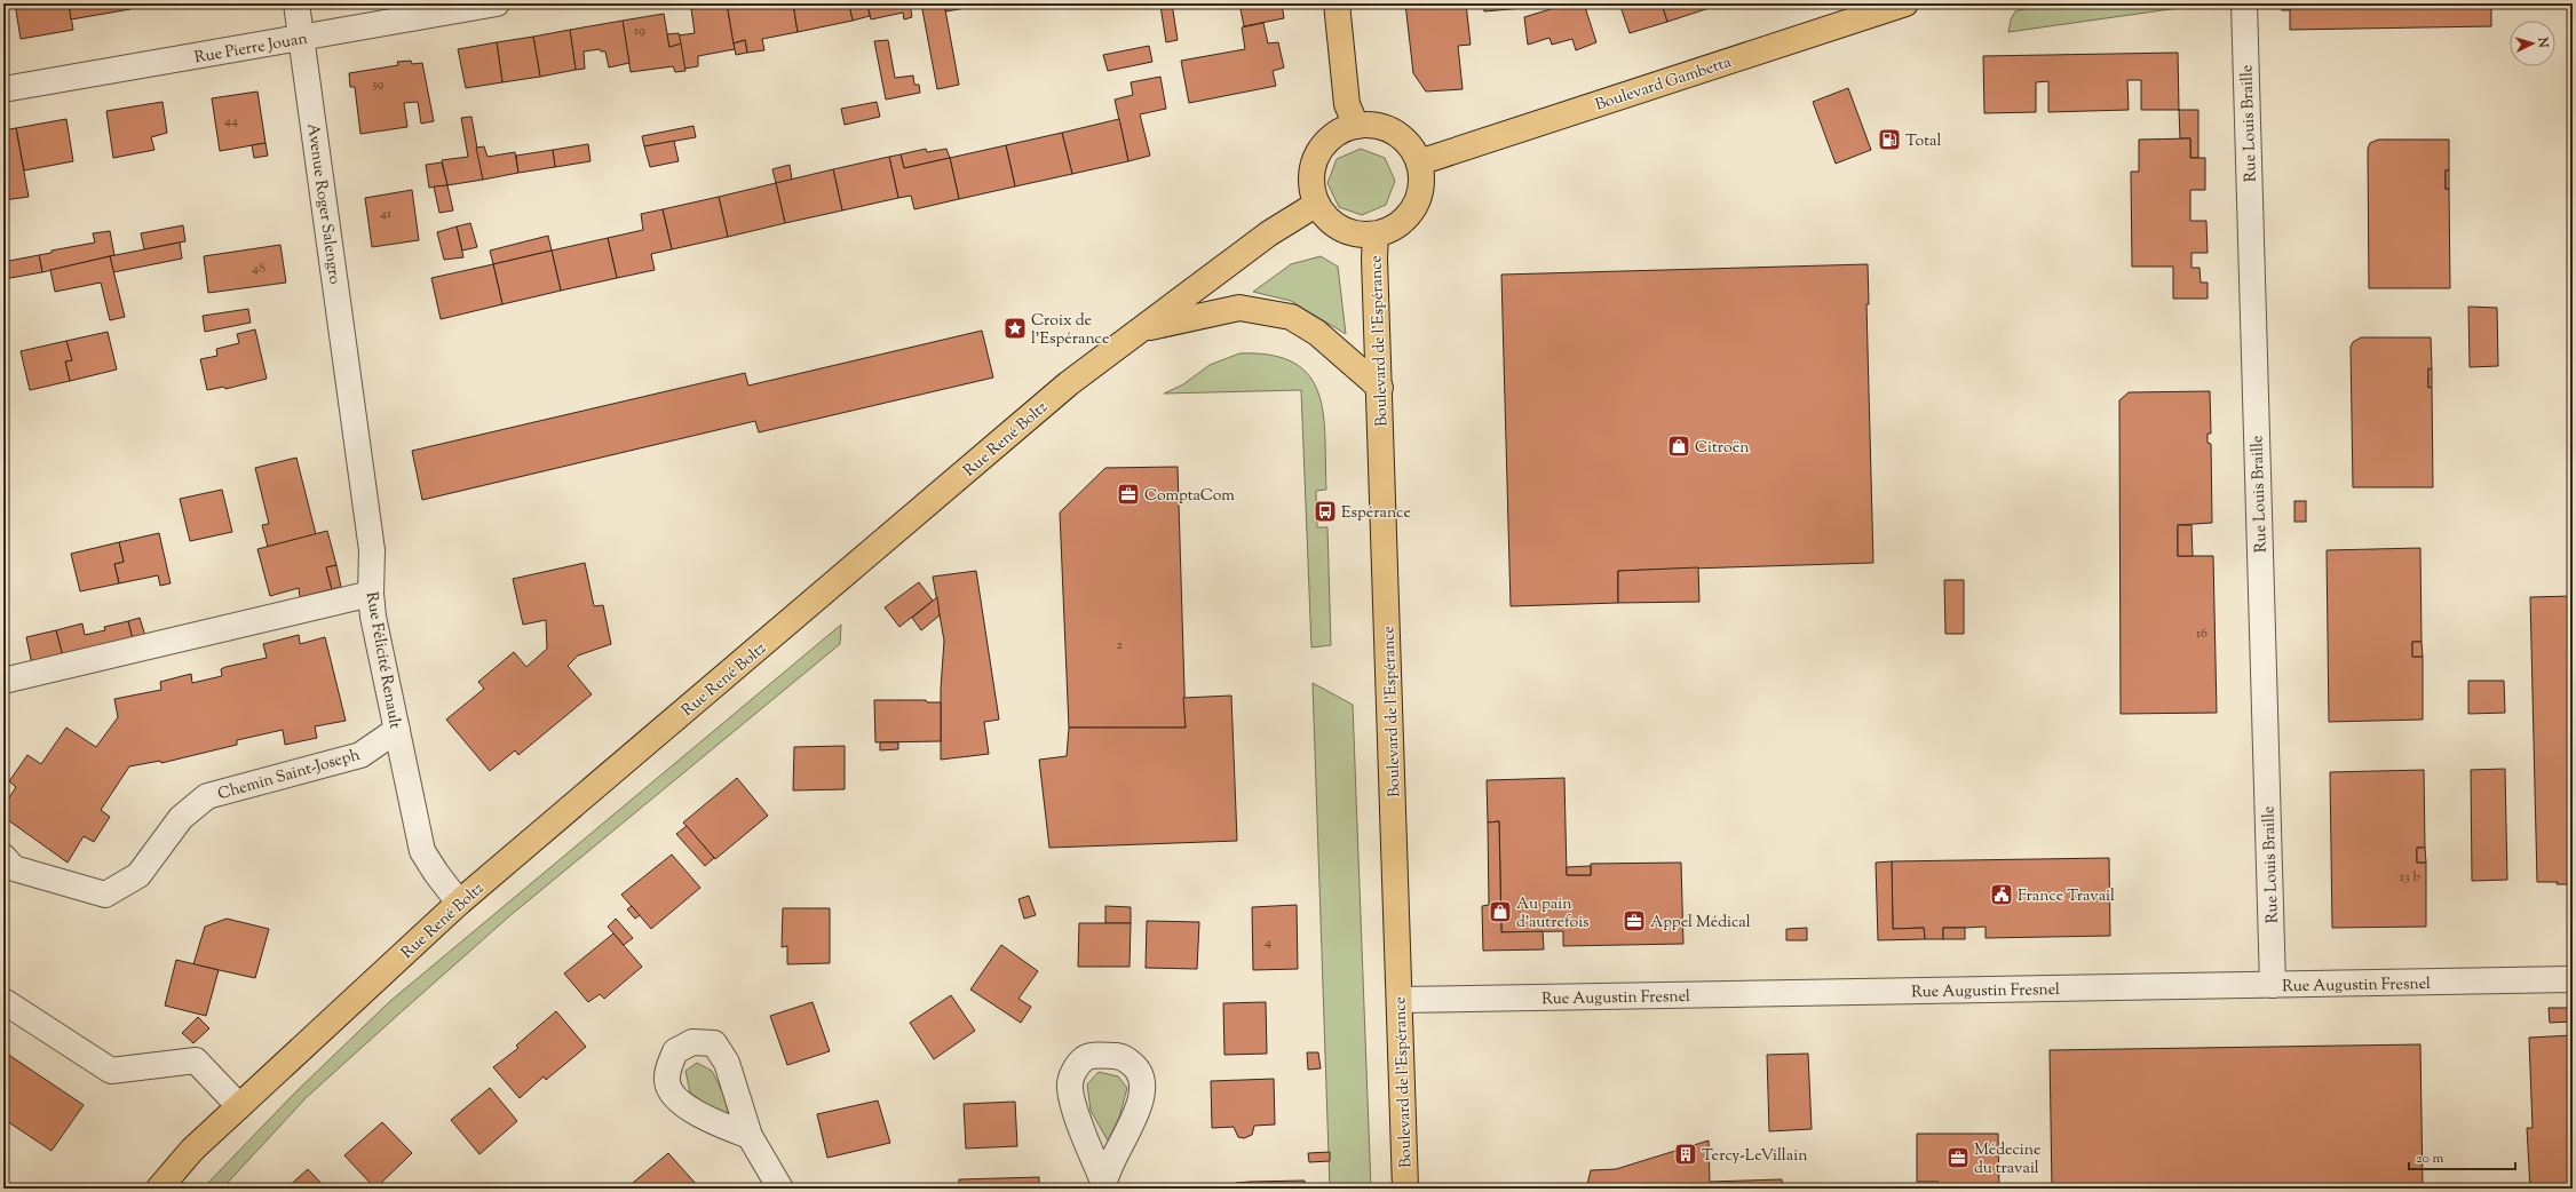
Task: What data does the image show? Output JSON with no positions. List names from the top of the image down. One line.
{"streets":{"main road":["Boulevard Gambetta","Boulevard de l'Espérance","Rue René Boltz"],"street":["Rue Pierre Jouan","Rue Louis Braille","Avenue Roger Salengro","Rue Félicité Renault","Chemin Saint-Joseph","Rue Augustin Fresnel"]},"crossings":[["Rue Pierre Jouan","Avenue Roger Salengro"],["Boulevard Gambetta","Boulevard de l'Espérance"],["Boulevard Gambetta","Rue René Boltz"],["Rue Louis Braille","Rue Augustin Fresnel"],["Avenue Roger Salengro","Rue Félicité Renault"],["Boulevard de l'Espérance","Rue René Boltz"],["Boulevard de l'Espérance","Rue Augustin Fresnel"],["Rue René Boltz","Rue Félicité Renault"],["Rue Félicité Renault","Chemin Saint-Joseph"]],"places":{"fuel station":["Total"],"place":["Croix de l'Espérance"],"shop":["Citroën","Au pain d'autrefois"],"office":["ComptaCom","Appel Médical","Médecine du travail"],"bus stop":["Espérance"],"public building":["France Travail"],"building":["Tercy-LeVillain"]},"house_numbers":["19","39","44","41","48","16","2","13 b","4"],"scale_bar":"20 m","north":"right"}
